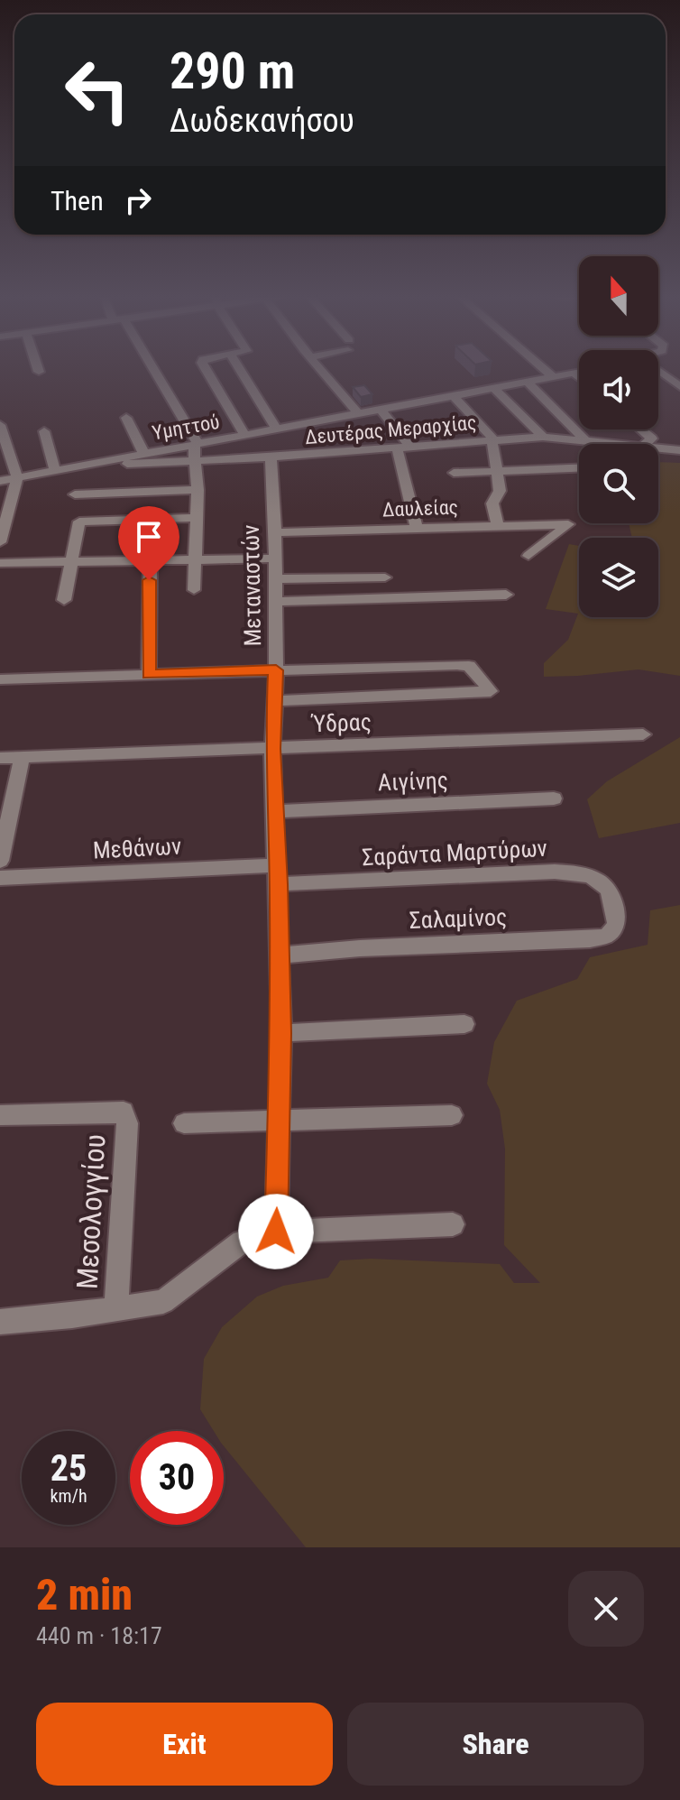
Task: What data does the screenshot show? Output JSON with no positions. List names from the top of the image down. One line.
{"streets":{"street":["Υμηττού","Δευτέρας Μεραρχίας","Δαυλείας","Μεταναστών","Ύδρας","Αιγίνης","Μεθάνων","Σαράντα Μαρτύρων","Σαλαμίνος","Μεσολογγίου"]},"crossings":[["Υμηττού","Δευτέρας Μεραρχίας"],["Δευτέρας Μεραρχίας","Μεταναστών"],["Δαυλείας","Μεταναστών"],["Μεταναστών","Ύδρας"],["Μεταναστών","Αιγίνης"],["Μεταναστών","Μεθάνων"],["Μεταναστών","Σαράντα Μαρτύρων"],["Μεταναστών","Σαλαμίνος"],["Σαράντα Μαρτύρων","Σαλαμίνος"]],"north":"top","page":{"turn":["290 m","Δωδεκανήσου"],"then":"Then","speed":"25 km/h","limit":"30","heading":["2 min","440 m · 18:17"],"buttons":["Exit","Share"]}}
